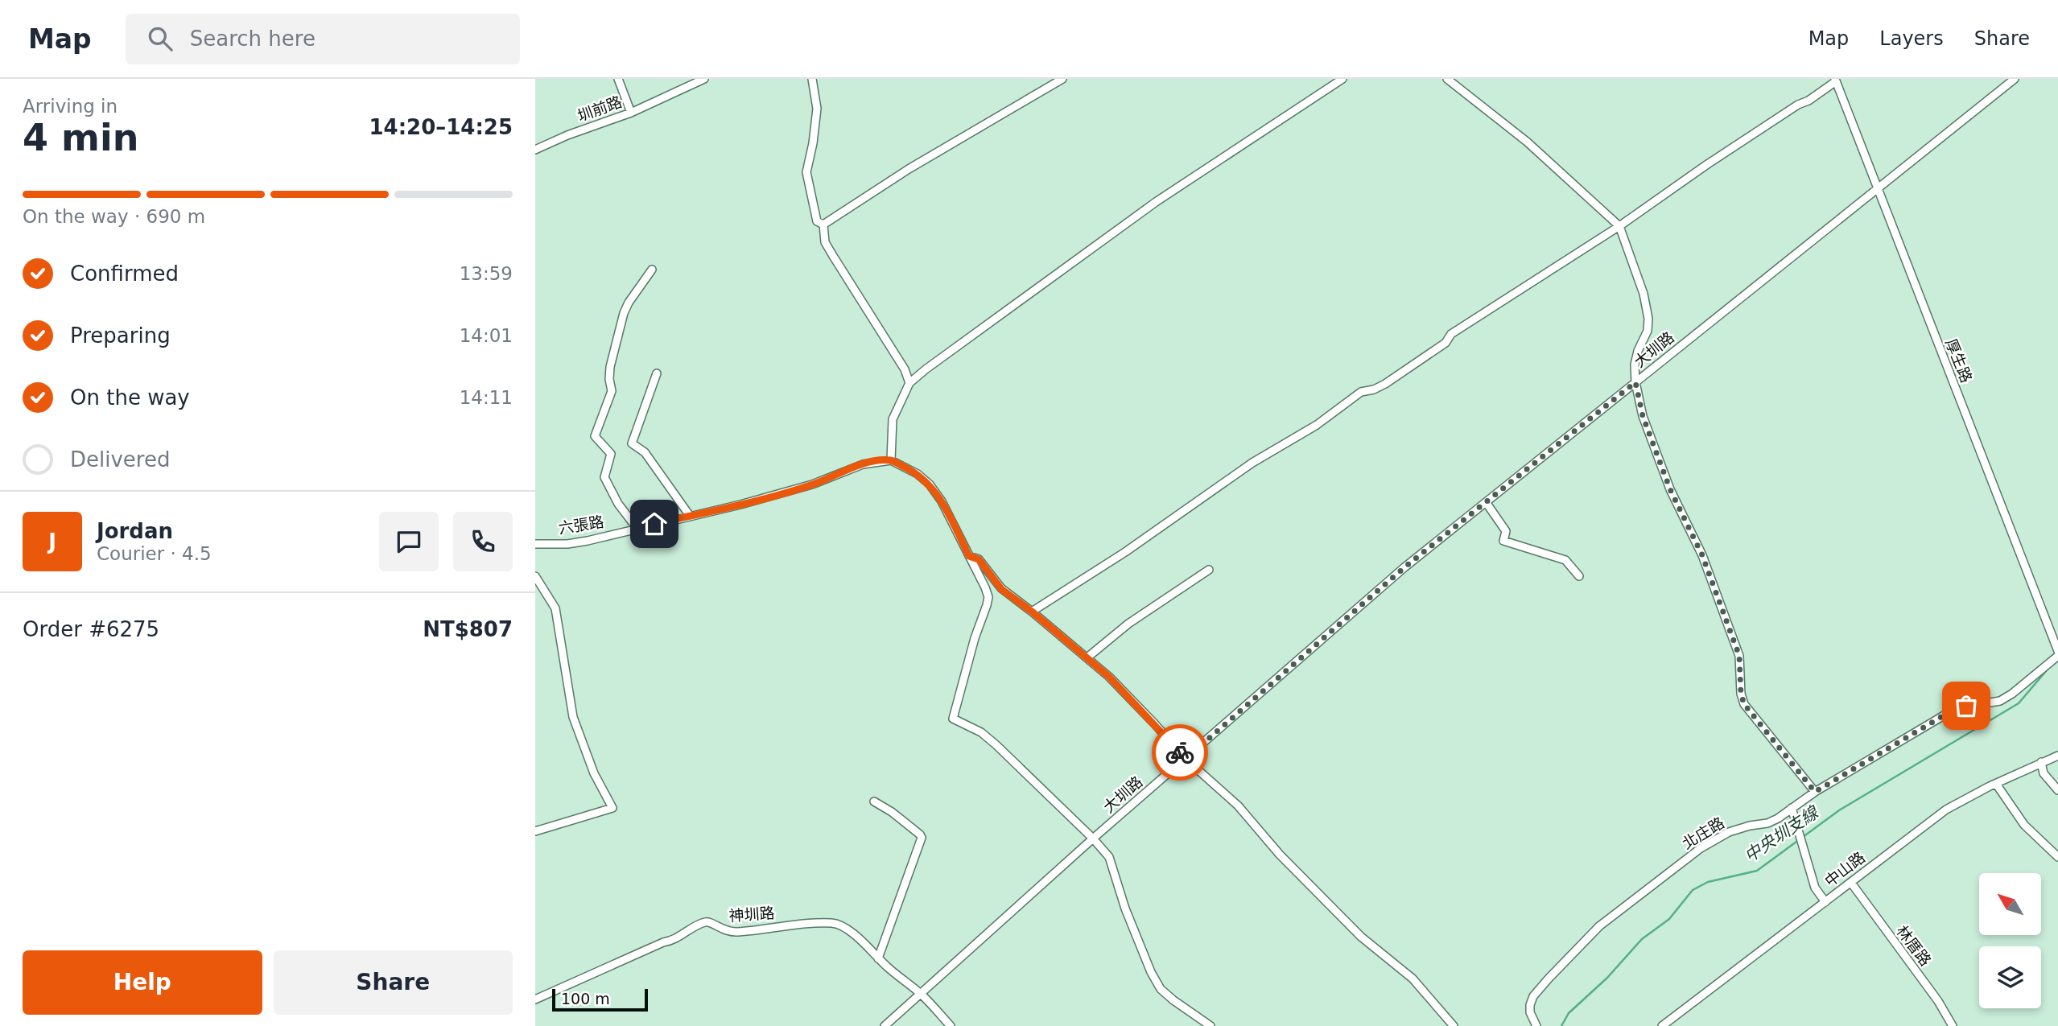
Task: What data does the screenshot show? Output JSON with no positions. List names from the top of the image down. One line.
{"streets":{"street":["圳前路","大圳路","厚生路","六張路","北庄路","中山路","神圳路","林厝路"]},"crossings":[["大圳路","厚生路"],["大圳路","神圳路"],["中山路","林厝路"]],"water":["中央圳支線"],"scale_bar":"100 m","north":"top left","page":{"header":"Map","search":"Search here","nav":["Map","Layers","Share"],"heading":["4 min","Arriving in","14:20–14:25"],"panel":["Jordan","Courier · 4.5","Order #6275","NT$807"],"bar":"On the way · 690 m","list":[["Confirmed","13:59"],["Preparing","14:01"],["On the way","14:11"],"Delivered"],"round":"J","buttons":["Help","Share"],"scale":"100 m"}}
